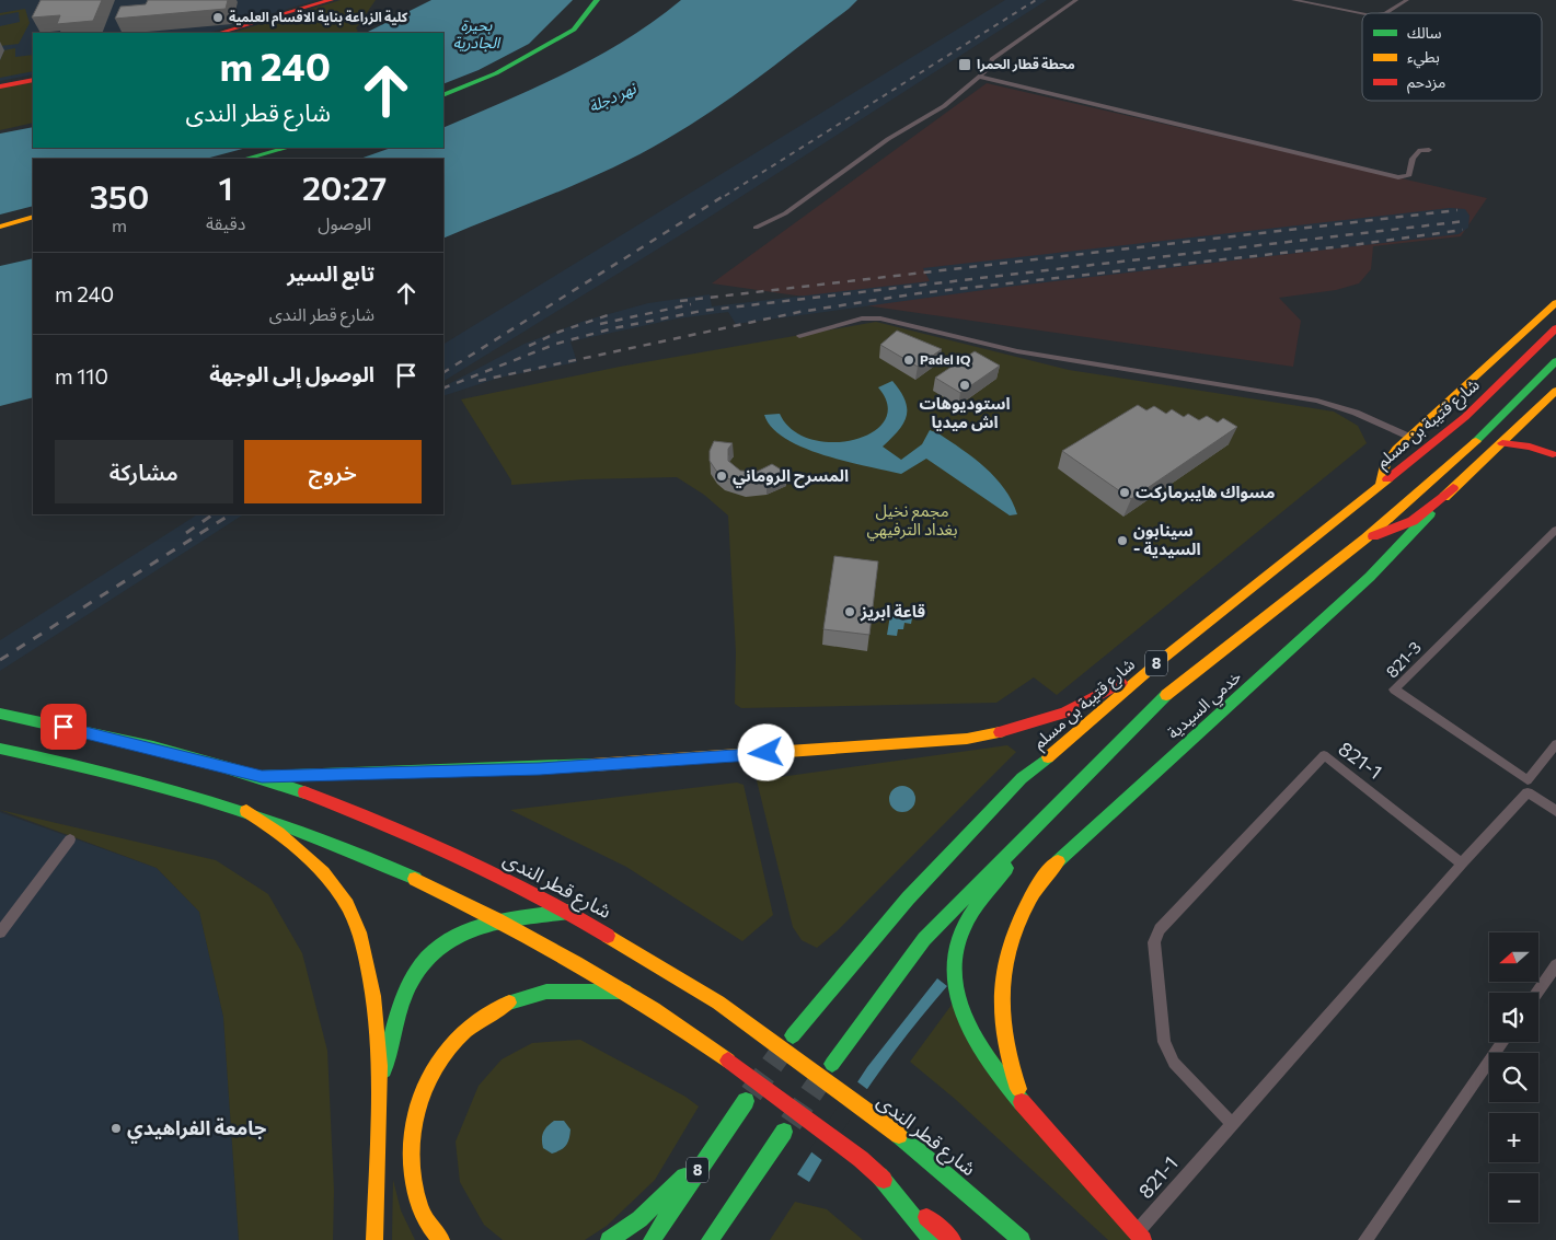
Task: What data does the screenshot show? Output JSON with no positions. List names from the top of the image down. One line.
{"streets":{"main road":["شارع قتيبة بن مسلم","8","خدمي السيدية","شارع قطر الندى"],"street":["821-3","821-1"]},"water":["بحيرة الجادرية","نهر دجلة"],"parks":["مجمع نخيل بغداد الترفيهي"],"places":{"other":["كلية الزراعة بناية الاقسام العلمية","Padel IQ","استوديوهات اش ميديا","المسرح الروماني","مسواك هايبرماركت","سينابون - السيدية","قاعة ابريز","جامعة الفراهيدي"],"transit":["محطة قطار الحمرا"]},"legend":["سالك","بطيء","مزدحم"],"north":"left","page":{"turn":["240 m","شارع قطر الندى"],"eta":["20:27","الوصول","1","دقيقة","350","m"],"list":[{"name":"تابع السير","note":"شارع قطر الندى","value":"240 m"},{"name":"الوصول إلى الوجهة","value":"110 m"}],"buttons":["خروج","مشاركة"],"map_buttons":["+","−"]}}
